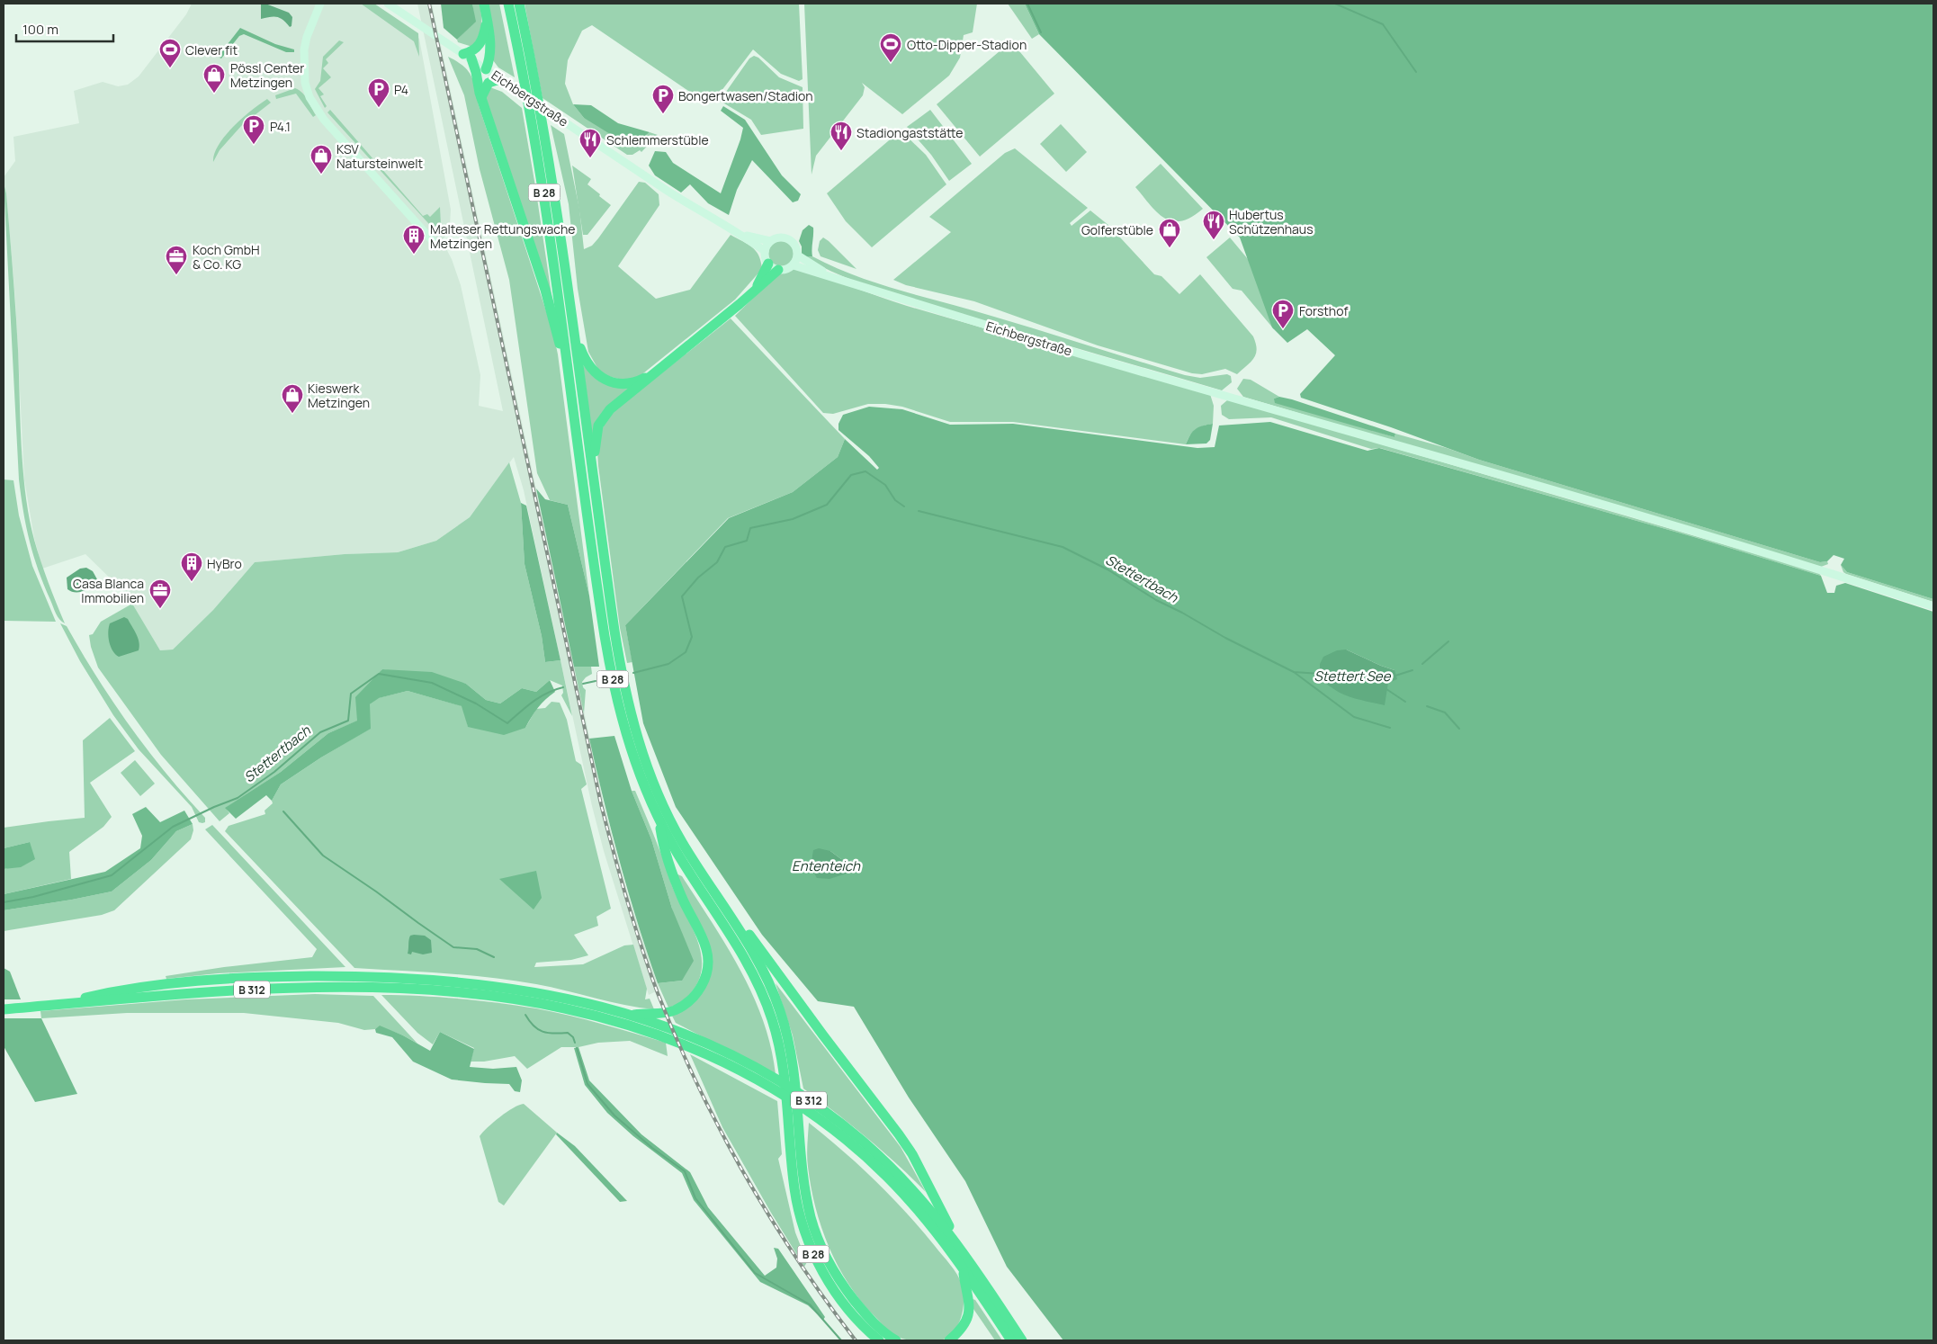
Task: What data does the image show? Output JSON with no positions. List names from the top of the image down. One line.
{"streets":{"highway":["B 28","B 312"],"main road":["Eichbergstraße"]},"crossings":[["B 28","B 312"]],"water":["Stettertbach","Stettert See","Ententeich"],"places":{"sports":["Otto-Dipper-Stadion","Clever fit"],"shop":["Pössl Center Metzingen","KSV Natursteinwelt","Golferstüble","Kieswerk Metzingen"],"parking":["P4","Bongertwasen/Stadion","P4.1","Forsthof"],"restaurant":["Stadiongaststätte","Schlemmerstüble","Hubertus Schützenhaus"],"building":["Malteser Rettungswache Metzingen","HyBro"],"office":["Koch GmbH & Co. KG","Casa Blanca Immobilien"]},"scale_bar":"100 m"}
